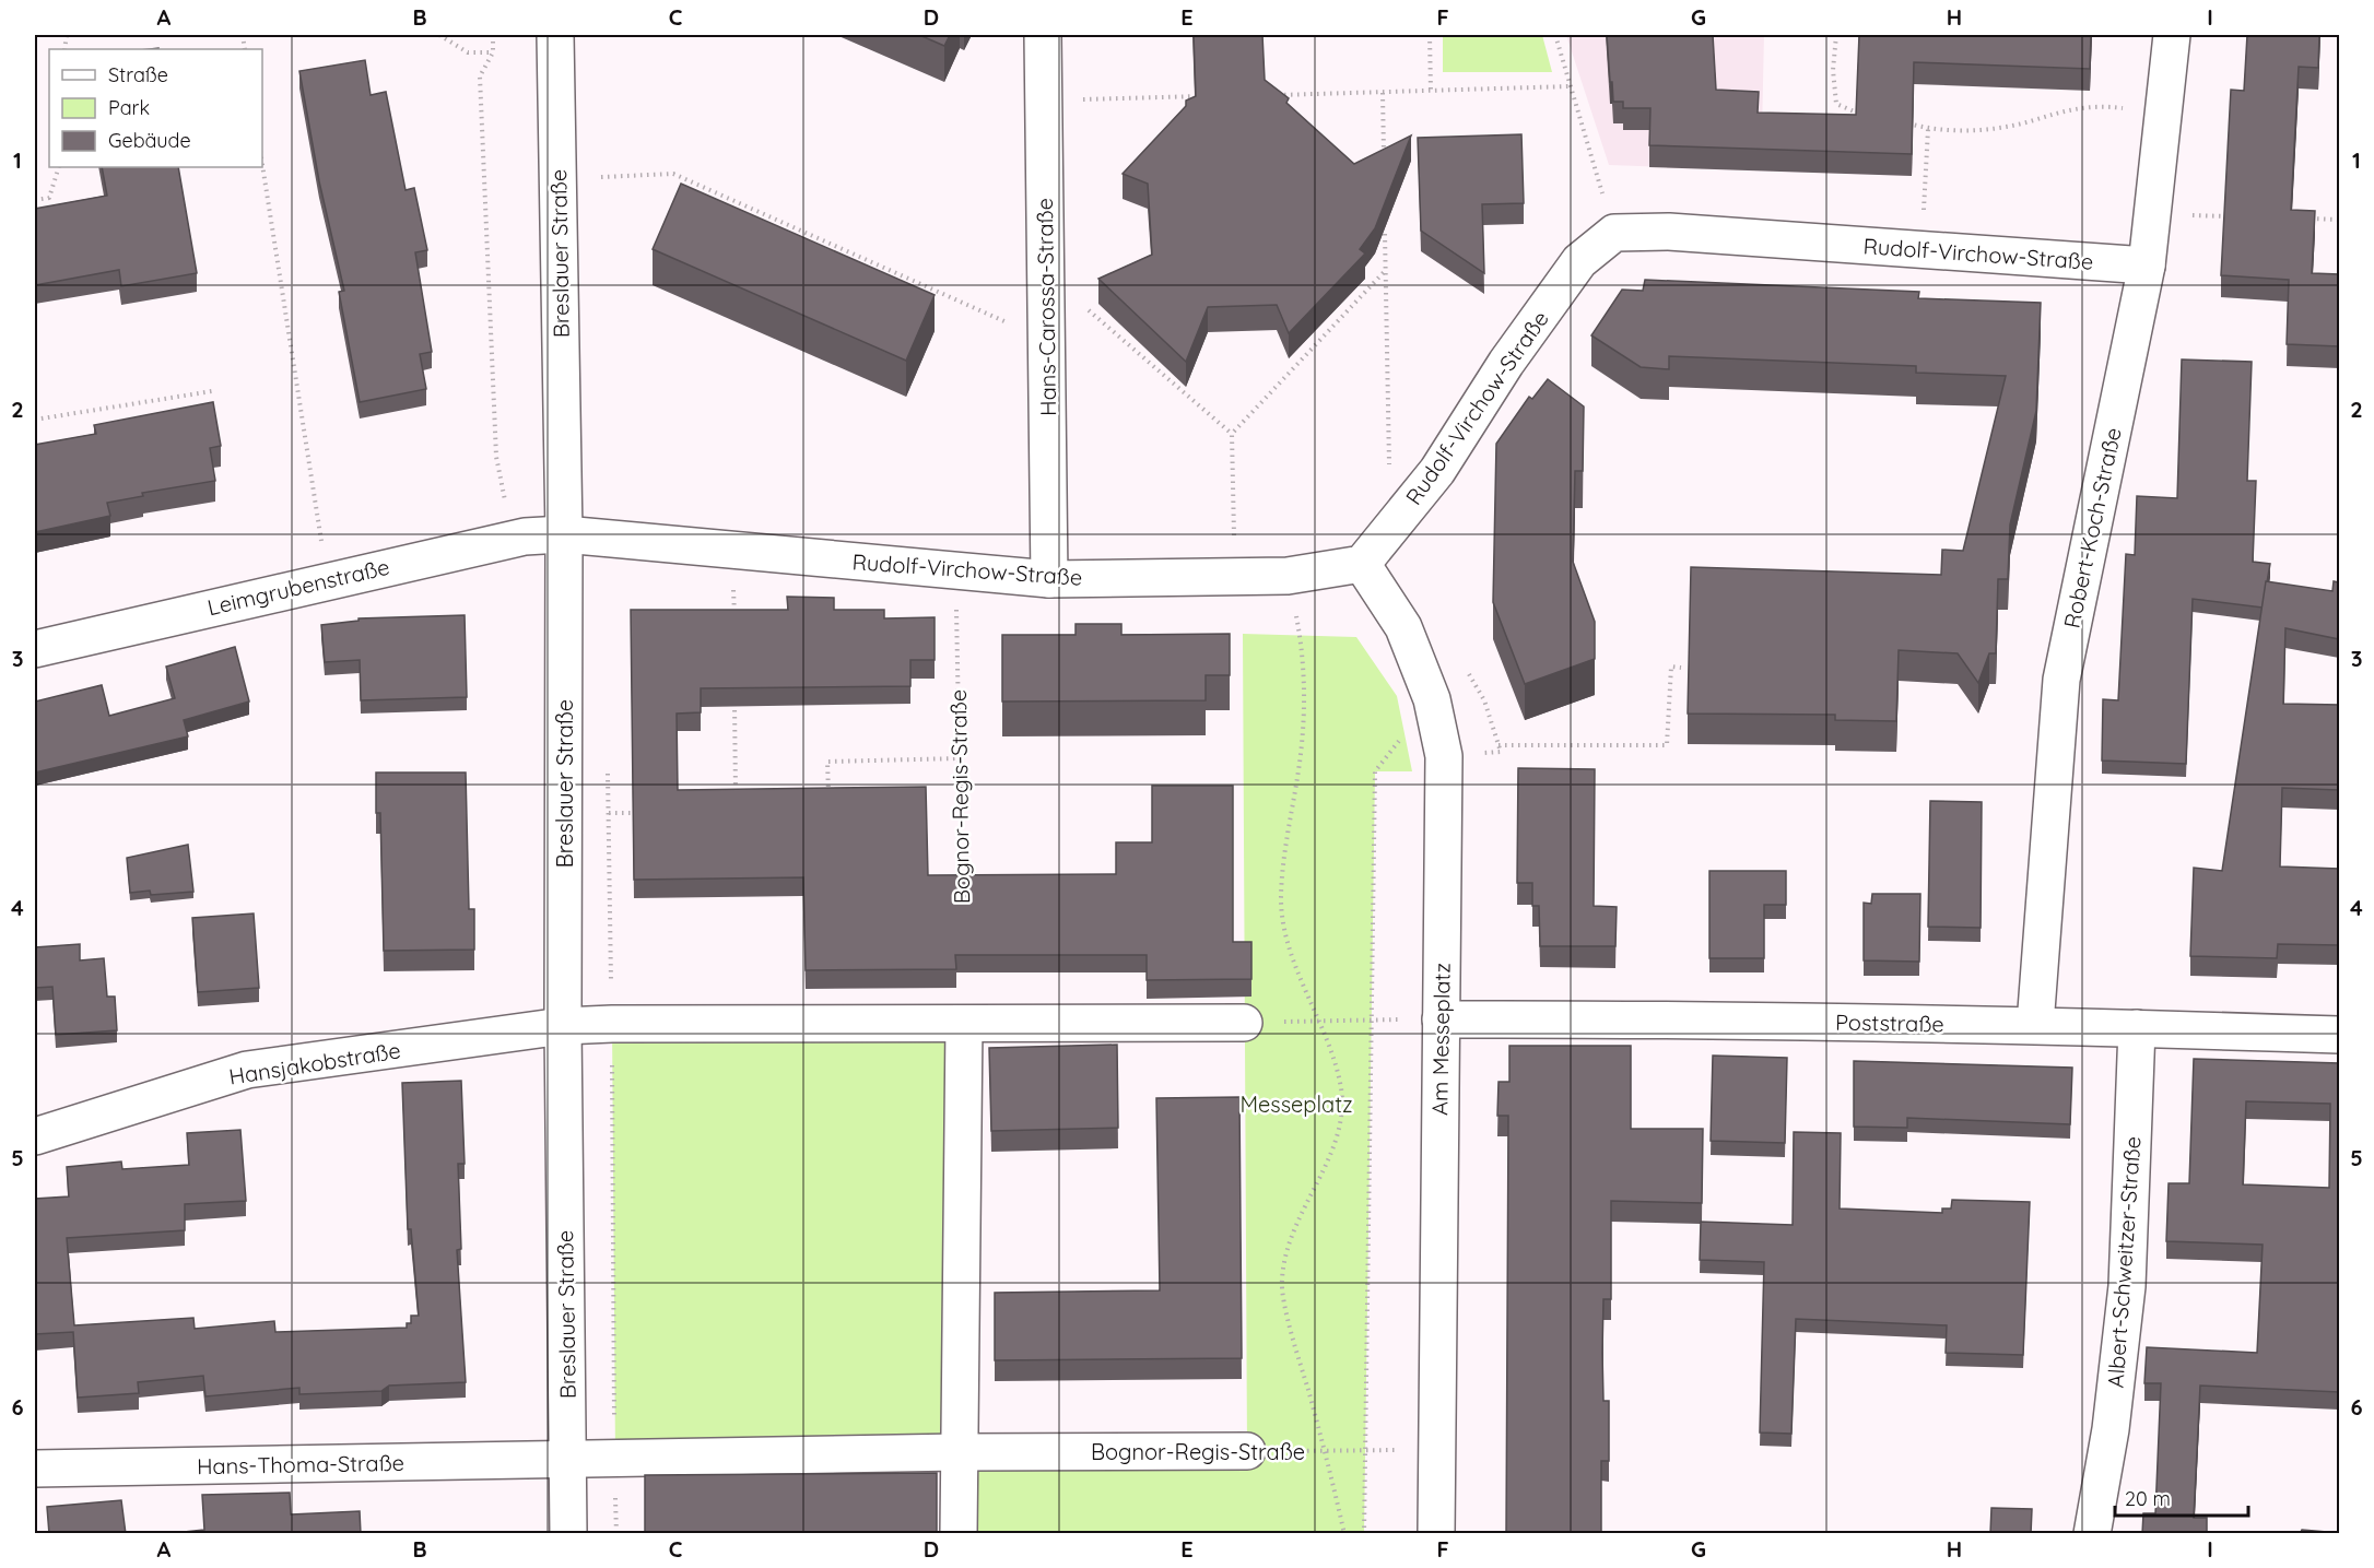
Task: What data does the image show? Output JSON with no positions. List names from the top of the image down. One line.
{"streets":{"street":["Breslauer Straße","Rudolf-Virchow-Straße","Hans-Carossa-Straße","Robert-Koch-Straße","Leimgrubenstraße","Bognor-Regis-Straße","Poststraße","Am Messeplatz","Hansjakobstraße","Albert-Schweitzer-Straße","Hans-Thoma-Straße"]},"crossings":[["Breslauer Straße","Rudolf-Virchow-Straße"],["Breslauer Straße","Leimgrubenstraße"],["Breslauer Straße","Bognor-Regis-Straße"],["Breslauer Straße","Hansjakobstraße"],["Breslauer Straße","Hans-Thoma-Straße"],["Rudolf-Virchow-Straße","Hans-Carossa-Straße"],["Rudolf-Virchow-Straße","Robert-Koch-Straße"],["Rudolf-Virchow-Straße","Leimgrubenstraße"],["Rudolf-Virchow-Straße","Bognor-Regis-Straße"],["Rudolf-Virchow-Straße","Am Messeplatz"],["Robert-Koch-Straße","Poststraße"],["Bognor-Regis-Straße","Am Messeplatz"],["Bognor-Regis-Straße","Hans-Thoma-Straße"],["Poststraße","Am Messeplatz"],["Poststraße","Albert-Schweitzer-Straße"]],"parks":["Messeplatz"],"legend":["Straße","Park","Gebäude"],"scale_bar":"20 m","grid":{"columns":["A","B","C","D","E","F","G","H","I"],"rows":["1","2","3","4","5","6"]}}
